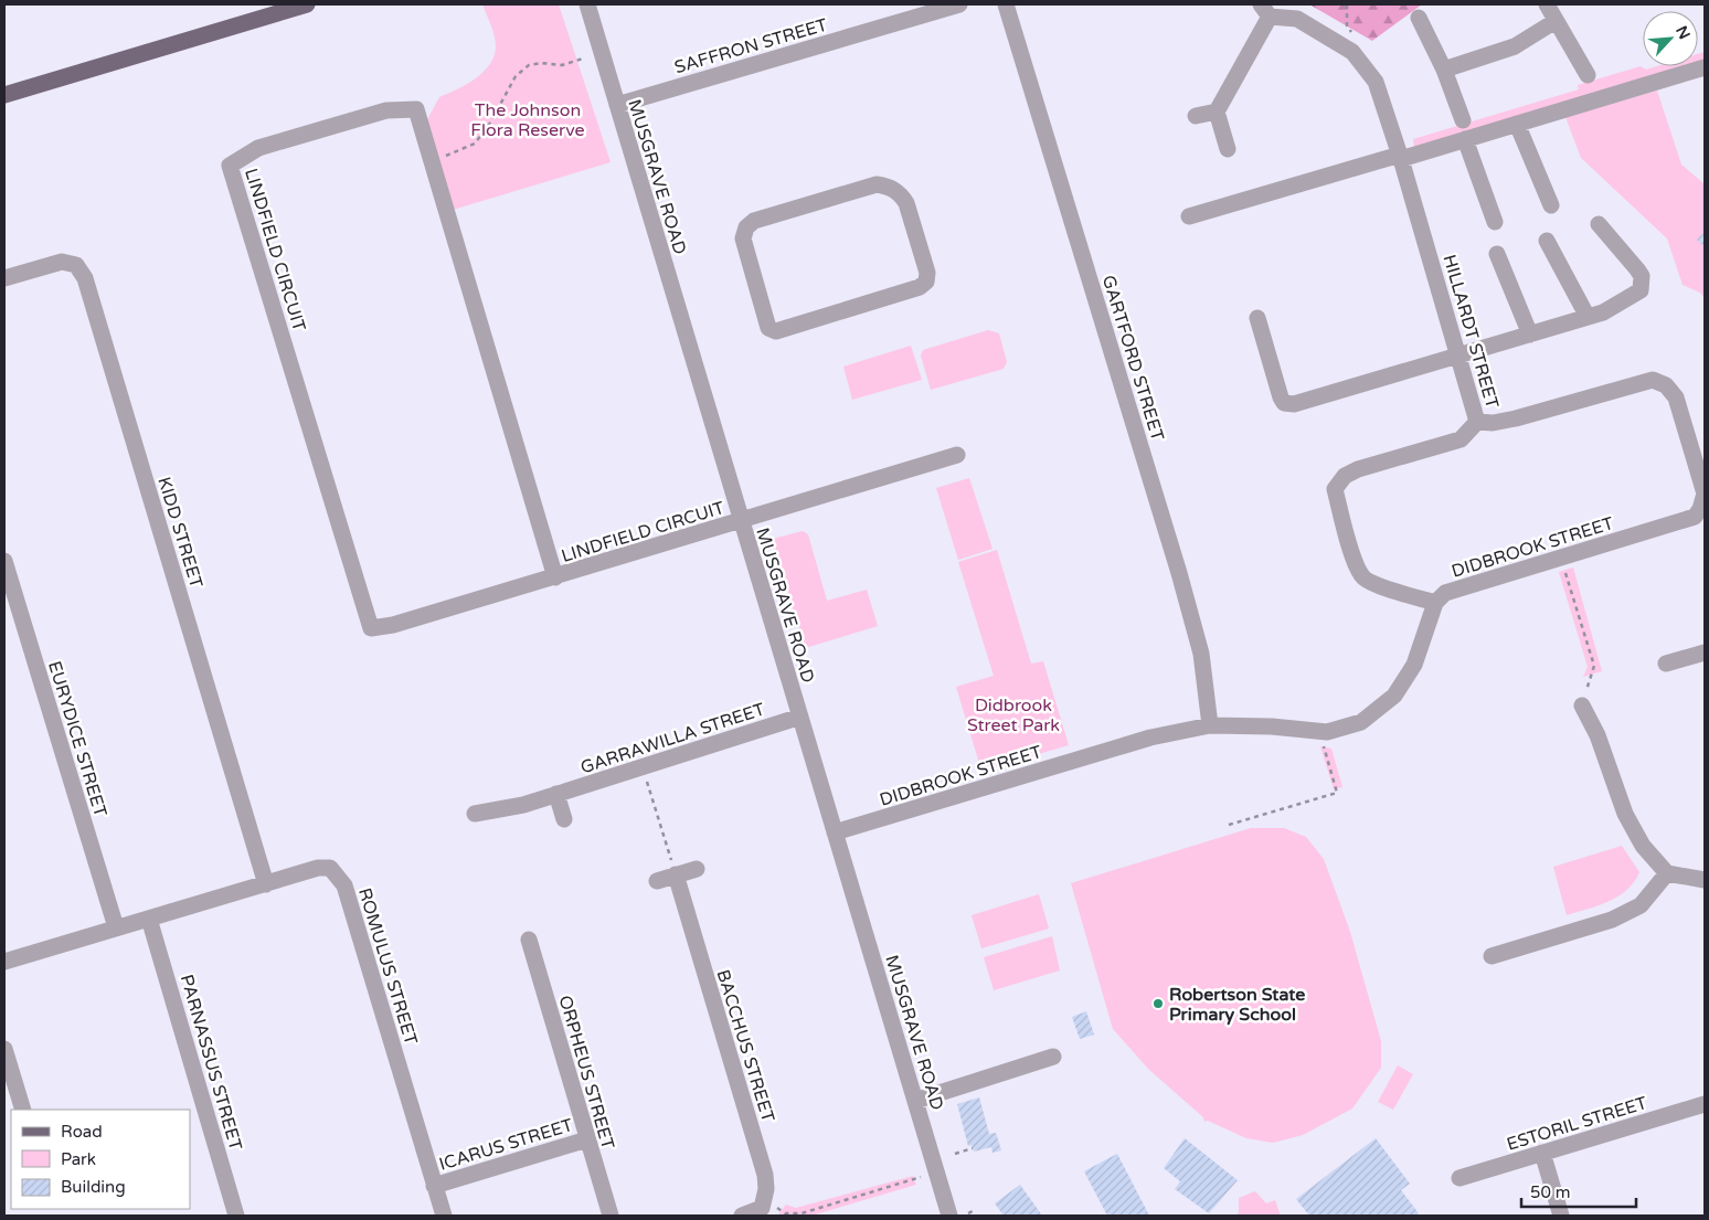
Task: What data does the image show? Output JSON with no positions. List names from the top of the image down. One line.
{"streets":{"street":["SAFFRON STREET","MUSGRAVE ROAD","LINDFIELD CIRCUIT","HILLARDT STREET","GARTFORD STREET","KIDD STREET","DIDBROOK STREET","GARRAWILLA STREET","EURYDICE STREET","ROMULUS STREET","BACCHUS STREET","PARNASSUS STREET","ORPHEUS STREET","ESTORIL STREET","ICARUS STREET"]},"crossings":[["SAFFRON STREET","MUSGRAVE ROAD"],["MUSGRAVE ROAD","LINDFIELD CIRCUIT"],["MUSGRAVE ROAD","DIDBROOK STREET"],["MUSGRAVE ROAD","GARRAWILLA STREET"],["HILLARDT STREET","DIDBROOK STREET"],["GARTFORD STREET","DIDBROOK STREET"],["KIDD STREET","ROMULUS STREET"],["EURYDICE STREET","ROMULUS STREET"],["ROMULUS STREET","PARNASSUS STREET"],["ROMULUS STREET","ICARUS STREET"],["ORPHEUS STREET","ICARUS STREET"]],"parks":["The Johnson Flora Reserve","Didbrook Street Park"],"places":["Robertson State Primary School"],"legend":["Road","Park","Building"],"scale_bar":"50 m","north":"top right"}
